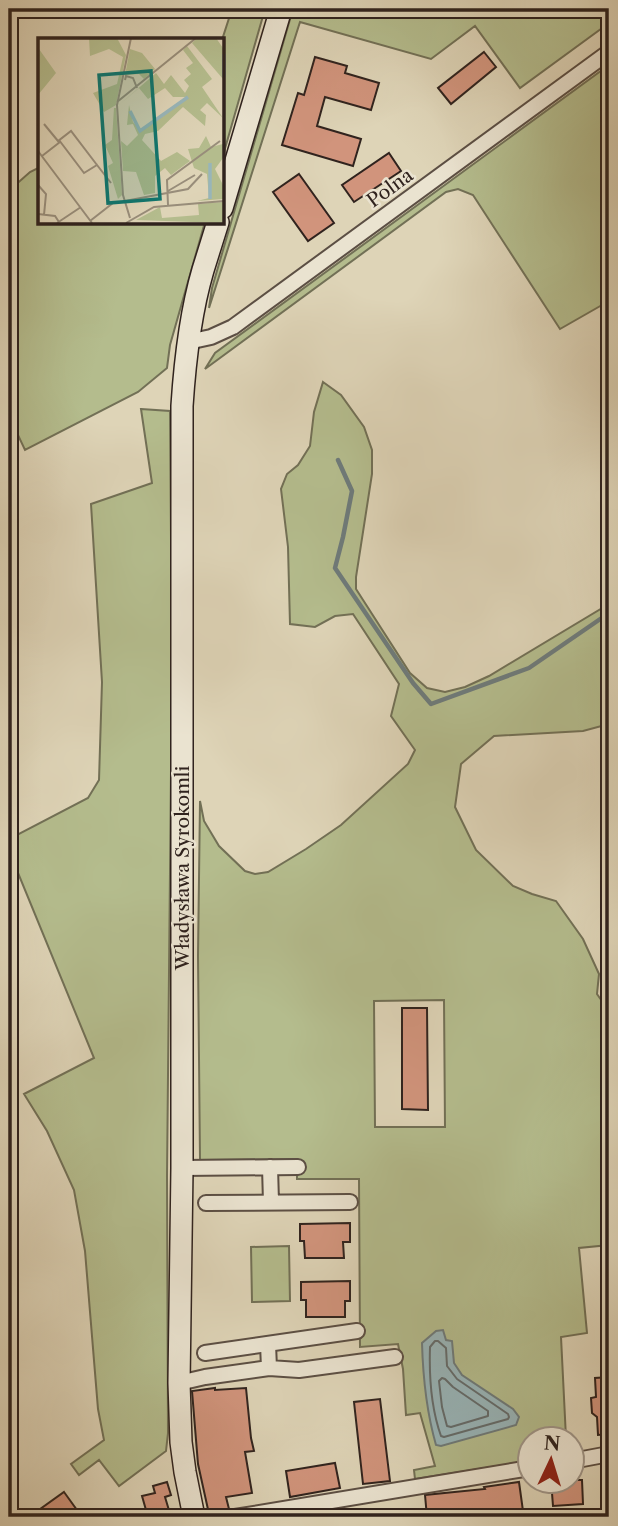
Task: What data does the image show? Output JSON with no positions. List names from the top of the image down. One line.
{"streets":{"street":["Polna","Władysława Syrokomli"]},"crossings":[["Polna","Władysława Syrokomli"]],"north":"top"}
